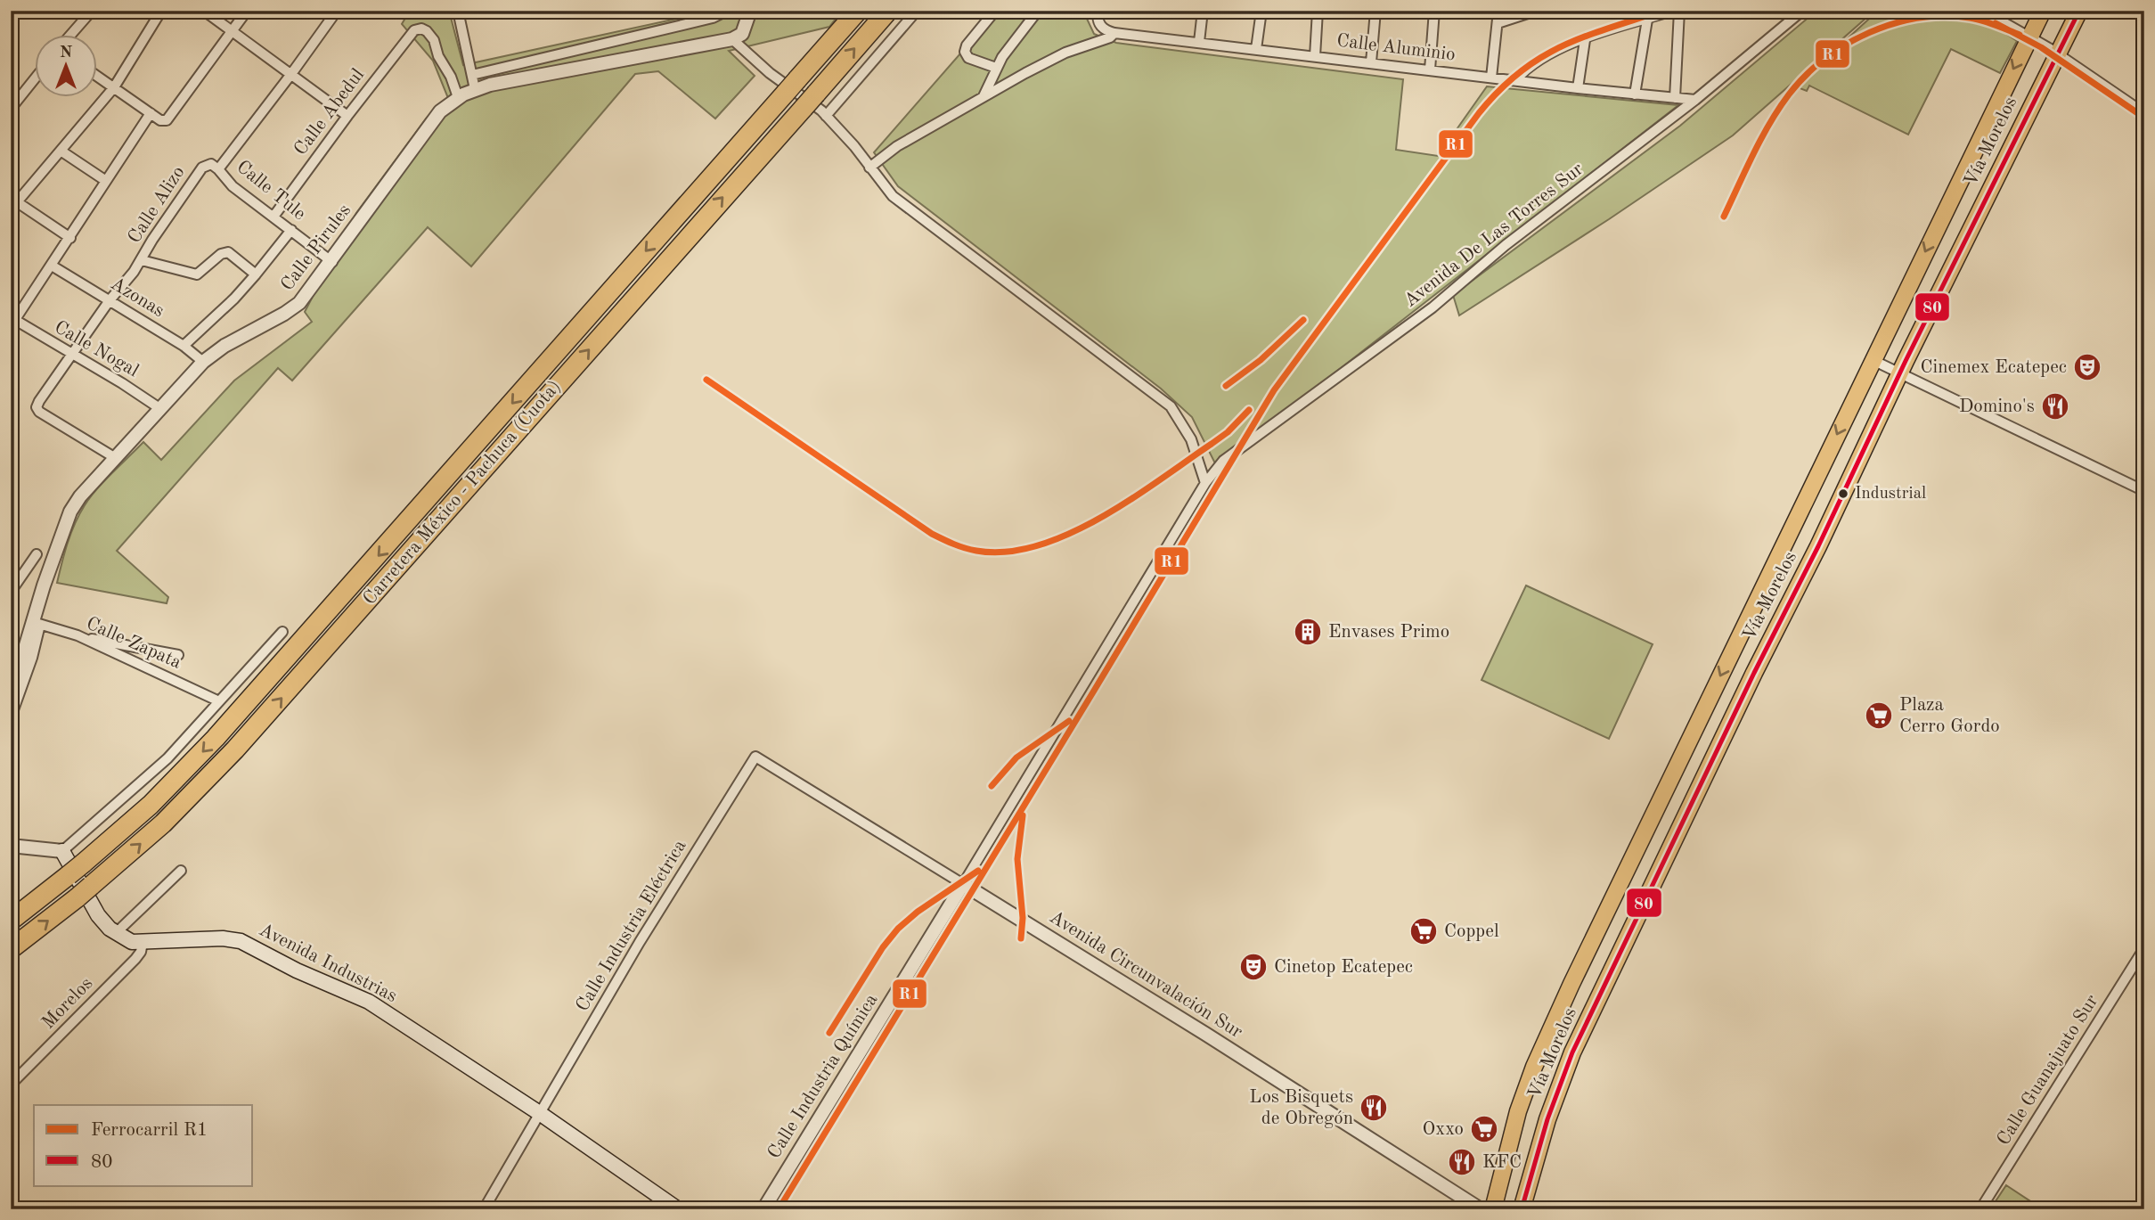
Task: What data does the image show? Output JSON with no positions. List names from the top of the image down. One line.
{"streets":{"highway":["Carretera México - Pachuca (Cuota)"],"main road":["Vía Morelos","Avenida Industrias"],"street":["Calle Aluminio","Calle Abedul","Calle Tule","Calle Alizo","Avenida De Las Torres Sur","Calle Pirules","Azonas","Calle Nogal","Calle Zapata","Calle Industria Eléctrica","Avenida Circunvalación Sur","Morelos","Calle Guanajuato Sur","Calle Industria Química"]},"crossings":[["Calle Aluminio","Avenida De Las Torres Sur"],["Calle Abedul","Calle Tule"],["Calle Abedul","Calle Pirules"],["Calle Tule","Calle Alizo"],["Calle Tule","Calle Pirules"],["Calle Alizo","Calle Pirules"],["Calle Alizo","Azonas"],["Calle Alizo","Calle Nogal"],["Avenida De Las Torres Sur","Calle Industria Química"],["Calle Pirules","Azonas"],["Calle Pirules","Calle Nogal"],["Calle Pirules","Calle Zapata"],["Calle Industria Eléctrica","Avenida Industrias"],["Calle Industria Eléctrica","Avenida Circunvalación Sur"],["Avenida Industrias","Morelos"],["Avenida Circunvalación Sur","Calle Industria Química"]],"places":{"theatre":["Cinemex Ecatepec","Cinetop Ecatepec"],"restaurant":["Domino's","Los Bisquets de Obregón","KFC"],"other":["Industrial"],"building":["Envases Primo"],"supermarket":["Plaza Cerro Gordo","Coppel","Oxxo"]},"lines":["rail line R1","transit line 80"],"legend":["Ferrocarril R1","80"],"north":"top"}
